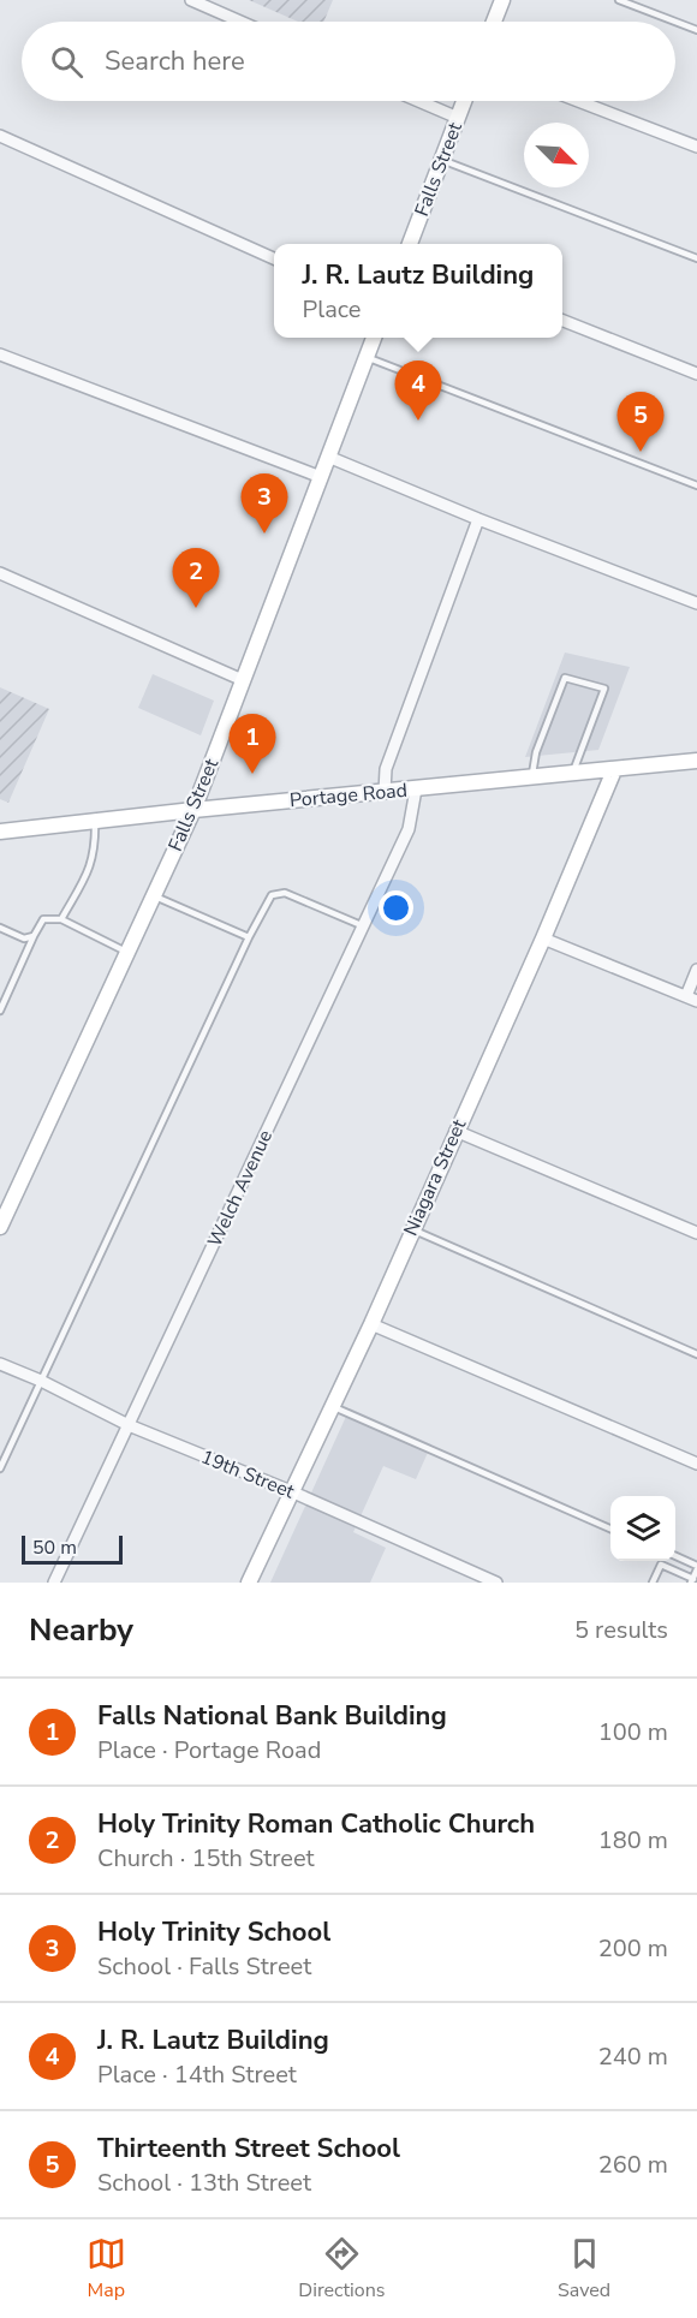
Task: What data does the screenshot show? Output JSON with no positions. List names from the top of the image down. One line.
{"streets":{"street":["Falls Street","Portage Road","Niagara Street","Welch Avenue","19th Street"]},"crossings":[["Falls Street","Portage Road"],["Portage Road","Niagara Street"],["Portage Road","Welch Avenue"],["Niagara Street","19th Street"],["Welch Avenue","19th Street"]],"scale_bar":"50 m","north":"bottom right","page":{"search":"Search here","popup":["J. R. Lautz Building","Place"],"pins":["4","5","3","2","1"],"scale":"50 m","heading":["Nearby","5 results"],"list":[{"mark":"1","name":"Falls National Bank Building","note":"Place · Portage Road","value":"100 m"},{"mark":"2","name":"Holy Trinity Roman Catholic Church","note":"Church · 15th Street","value":"180 m"},{"mark":"3","name":"Holy Trinity School","note":"School · Falls Street","value":"200 m"},{"mark":"4","name":"J. R. Lautz Building","note":"Place · 14th Street","value":"240 m"},{"mark":"5","name":"Thirteenth Street School","note":"School · 13th Street","value":"260 m"}],"nav":["Map","Directions","Saved"]}}
